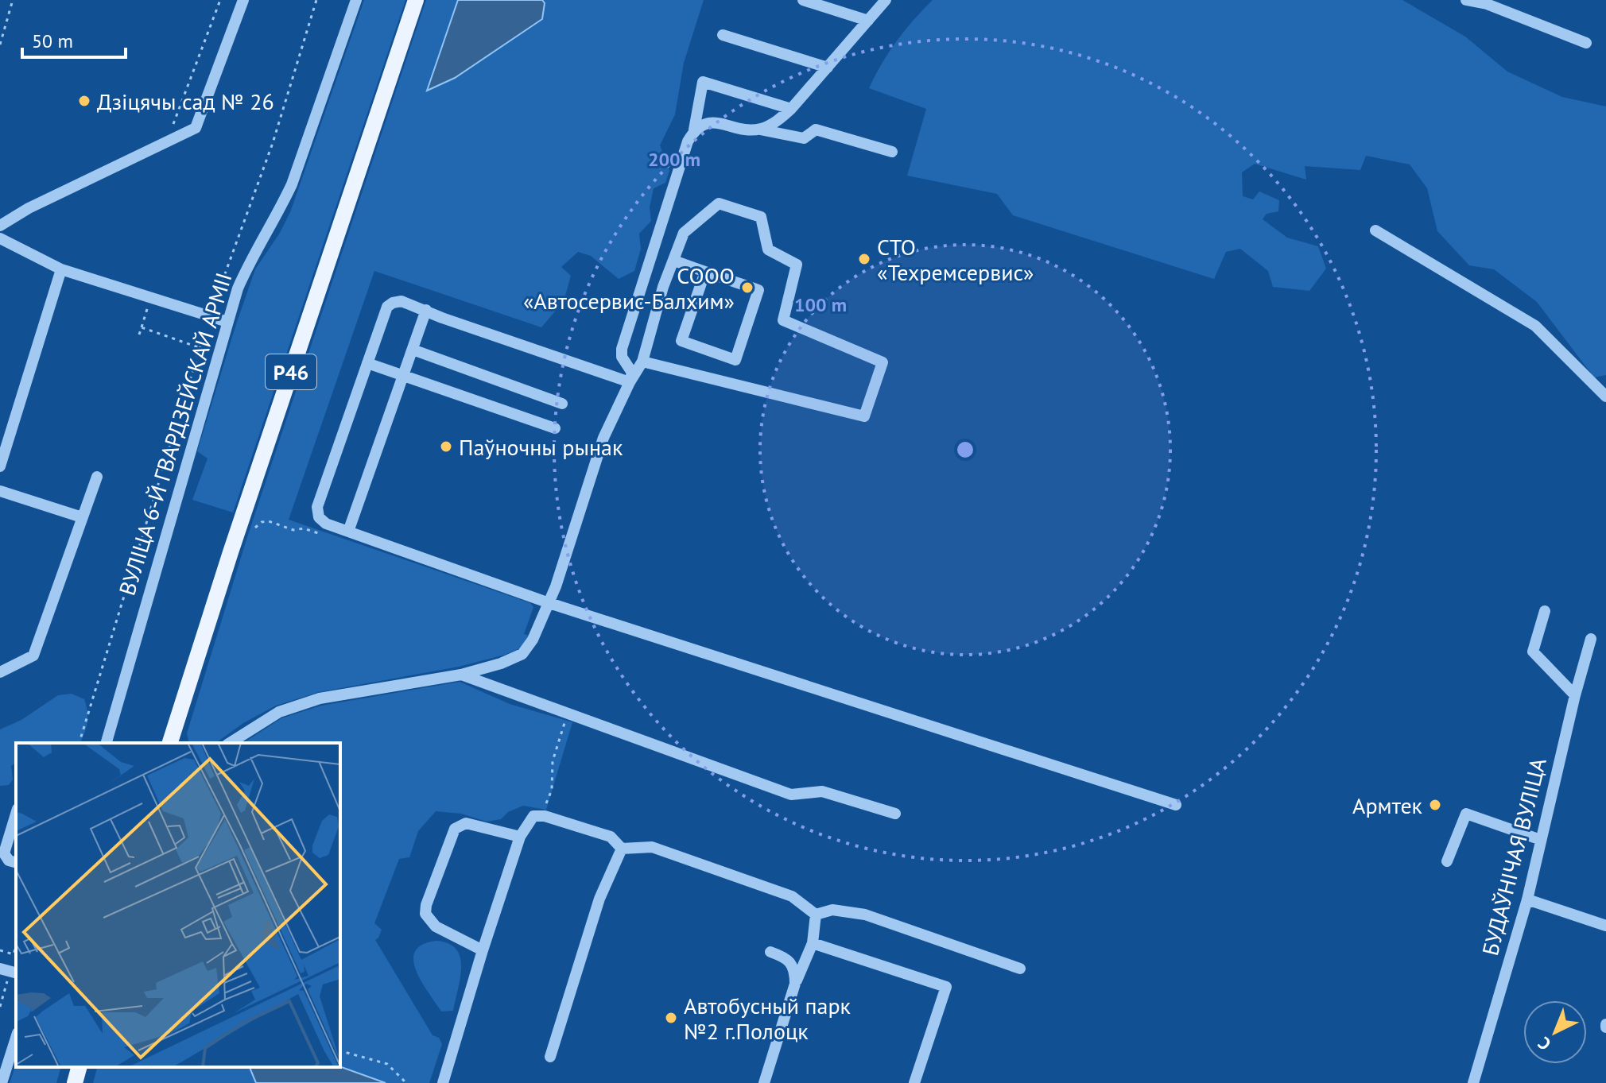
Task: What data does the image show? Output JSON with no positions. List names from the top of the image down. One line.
{"streets":{"main road":["Р46"],"street":["ВУЛІЦА 6-Й ГВАРДЗЕЙСКАЙ АРМІІ","БУДАЎНІЧАЯ ВУЛІЦА"]},"places":["Дзіцячы сад № 26","СТО «Техремсервис»","СООО «Автосервис-Балхим»","Паўночны рынак","Армтек","Автобусный парк №2 г.Полоцк"],"scale_bar":"50 m","north":"bottom left","rings":["200 m","100 m"]}
